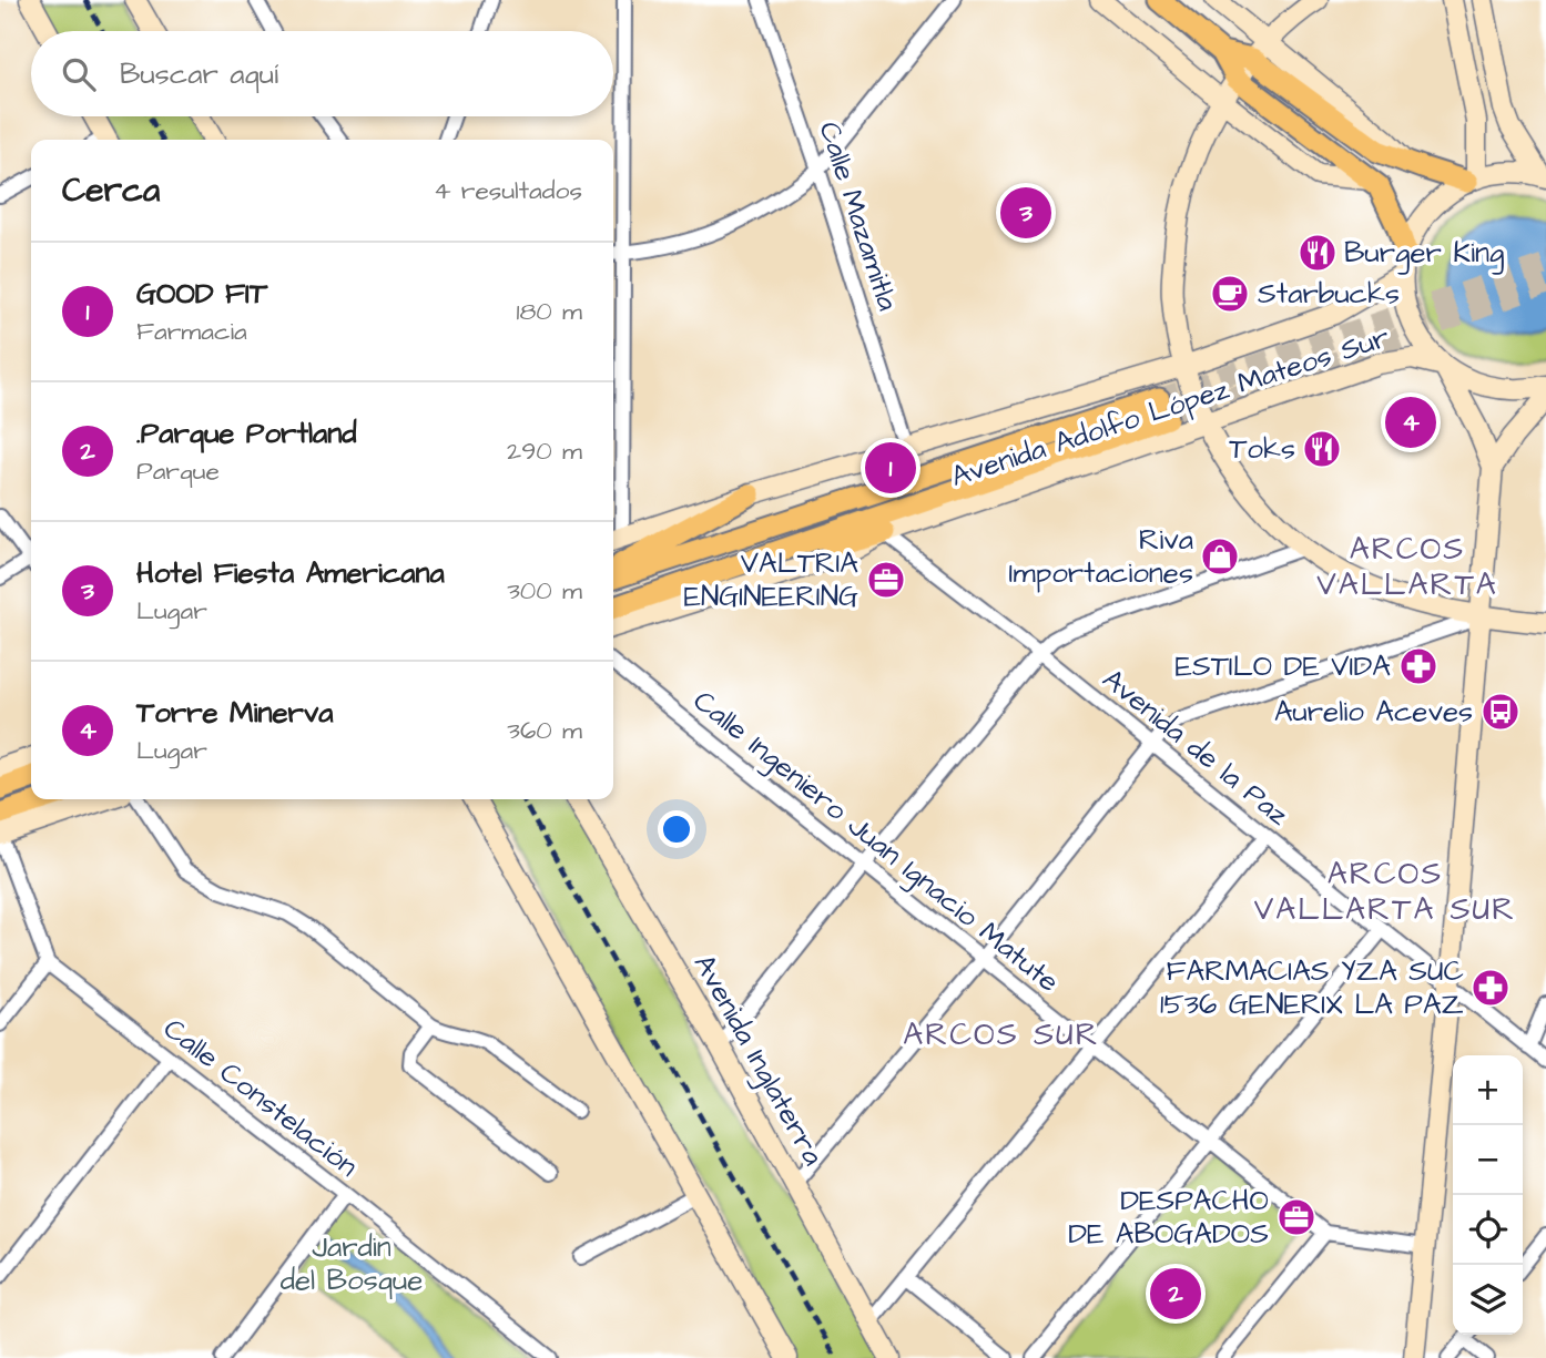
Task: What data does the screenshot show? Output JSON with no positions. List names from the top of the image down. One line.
{"streets":{"main road":["Avenida Adolfo López Mateos Sur","Avenida Inglaterra"],"street":["Calle Mazamitla","Avenida de la Paz","Calle Ingeniero Juan Ignacio Matute","Calle Constelación"]},"crossings":[["Calle Mazamitla","Avenida Adolfo López Mateos Sur"],["Avenida Adolfo López Mateos Sur","Avenida de la Paz"]],"districts":["ARCOS VALLARTA","ARCOS VALLARTA SUR","ARCOS SUR"],"parks":["Jardin del Bosque"],"places":{"restaurant":["Burger King","Toks"],"cafe":["Starbucks"],"shop":["Riva Importaciones"],"office":["VALTRIA ENGINEERING","DESPACHO DE ABOGADOS"],"pharmacy":["ESTILO DE VIDA","FARMACIAS YZA SUC 1536 GENERIX LA PAZ"],"bus stop":["Aurelio Aceves"]},"page":{"search":"Buscar aquí","heading":["Cerca","4 resultados"],"pins":["3","4","1","2"],"list":[{"mark":"1","name":"GOOD FIT","note":"Farmacia","value":"180 m"},{"mark":"2","name":".Parque Portland","note":"Parque","value":"290 m"},{"mark":"3","name":"Hotel Fiesta Americana","note":"Lugar","value":"300 m"},{"mark":"4","name":"Torre Minerva","note":"Lugar","value":"360 m"}],"map_buttons":["+","−"]}}
